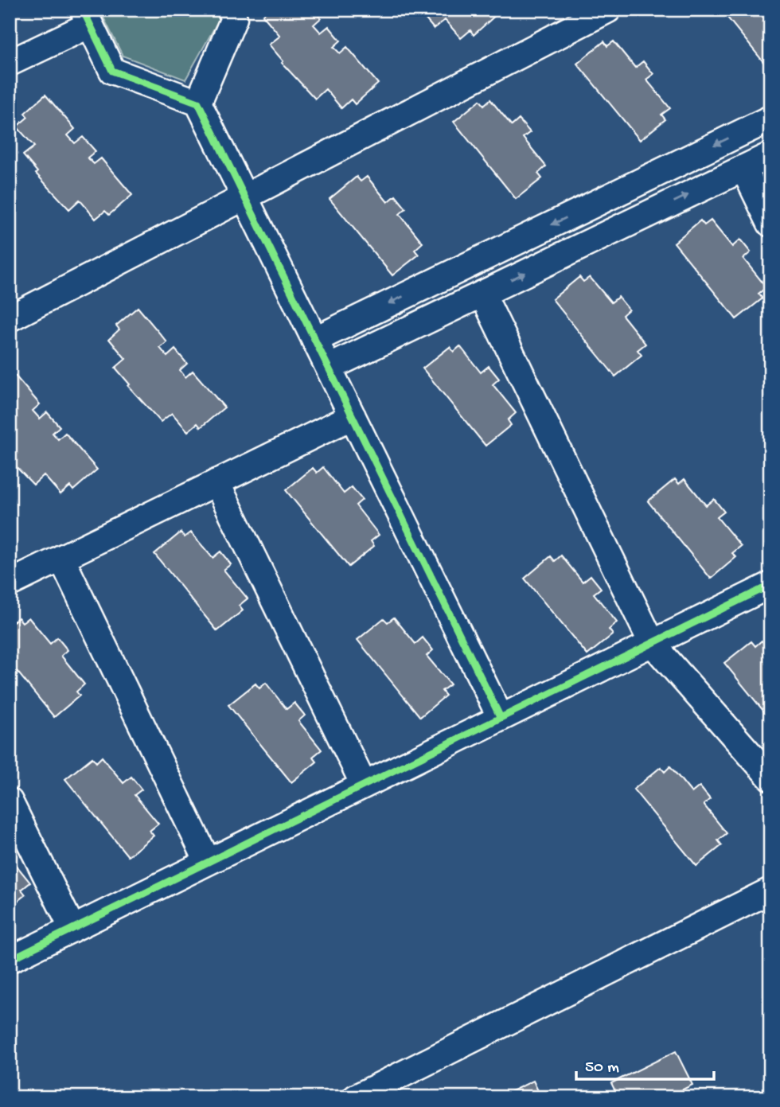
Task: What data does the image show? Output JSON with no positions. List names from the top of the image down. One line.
{"scale_bar":"50 m"}
